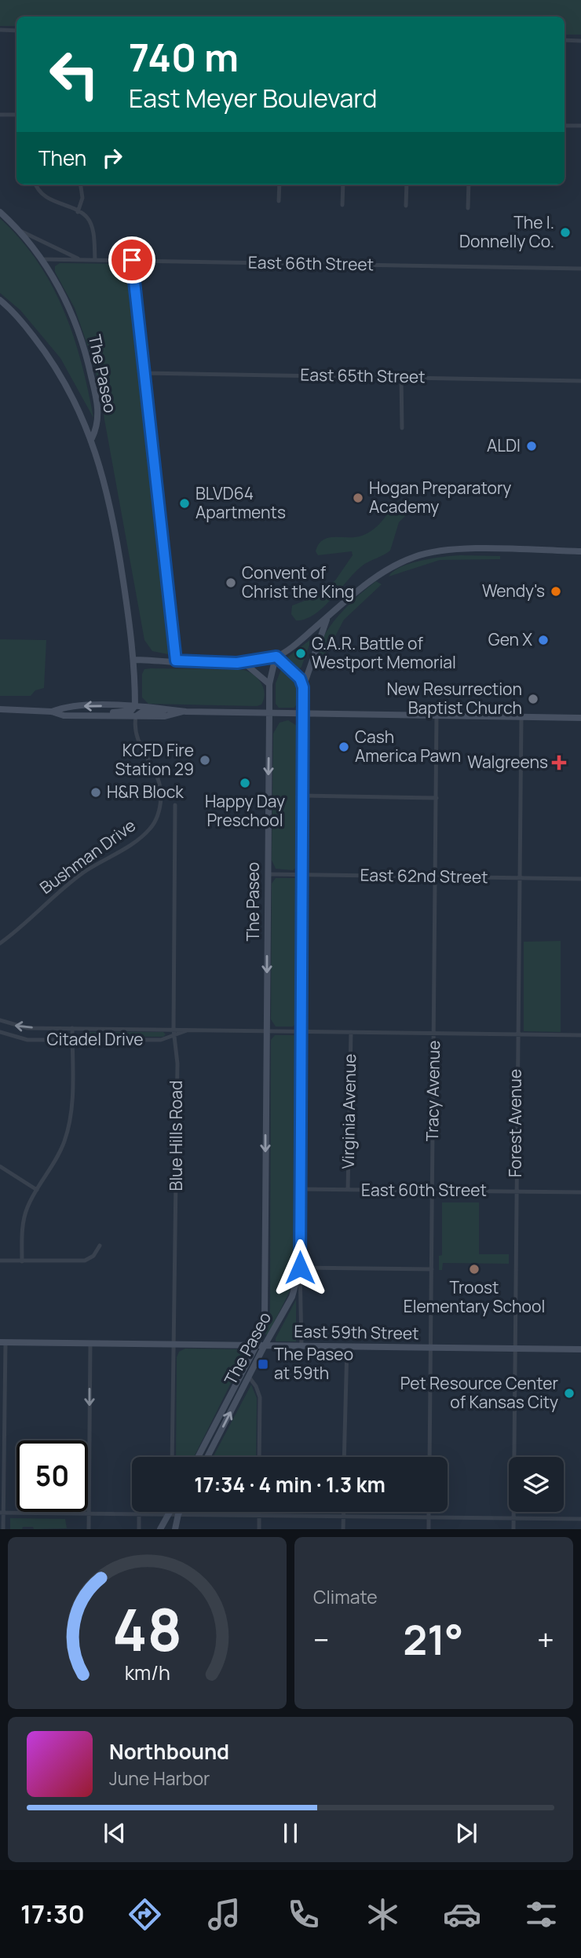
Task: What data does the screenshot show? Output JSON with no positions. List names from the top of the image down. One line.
{"streets":{"main road":["The Paseo","East 59th Street"],"street":["East 66th Street","East 65th Street","Bushman Drive","East 62nd Street","Citadel Drive","Tracy Avenue","Virginia Avenue","Forest Avenue","Blue Hills Road","East 60th Street"]},"crossings":[["East 66th Street","The Paseo"],["The Paseo","East 62nd Street"],["The Paseo","Citadel Drive"],["The Paseo","East 60th Street"],["The Paseo","East 59th Street"],["East 62nd Street","Tracy Avenue"],["East 62nd Street","Forest Avenue"],["Citadel Drive","Tracy Avenue"],["Citadel Drive","Virginia Avenue"],["Citadel Drive","Forest Avenue"],["Citadel Drive","Blue Hills Road"],["Tracy Avenue","East 60th Street"],["Tracy Avenue","East 59th Street"],["Virginia Avenue","East 60th Street"],["Forest Avenue","East 60th Street"],["Forest Avenue","East 59th Street"],["Blue Hills Road","East 59th Street"]],"places":{"other":["The I. Donnelly Co.","ALDI","Hogan Preparatory Academy","BLVD64 Apartments","Convent of Christ the King","Wendy's","Gen X","G.A.R. Battle of Westport Memorial","New Resurrection Baptist Church","Cash America Pawn","KCFD Fire Station 29","Happy Day Preschool","H&R Block","Troost Elementary School","Pet Resource Center of Kansas City"],"health":["Walgreens"],"transit":["The Paseo at 59th"]},"page":{"turn":["740 m","East Meyer Boulevard"],"then":"Then","limit":"50","trip":"17:34 · 4 min · 1.3 km","tile":"Climate","heat":["−","21°","+"],"song":["Northbound","June Harbor"],"tabs":"17:30","gauge":["48","km/h"]}}
